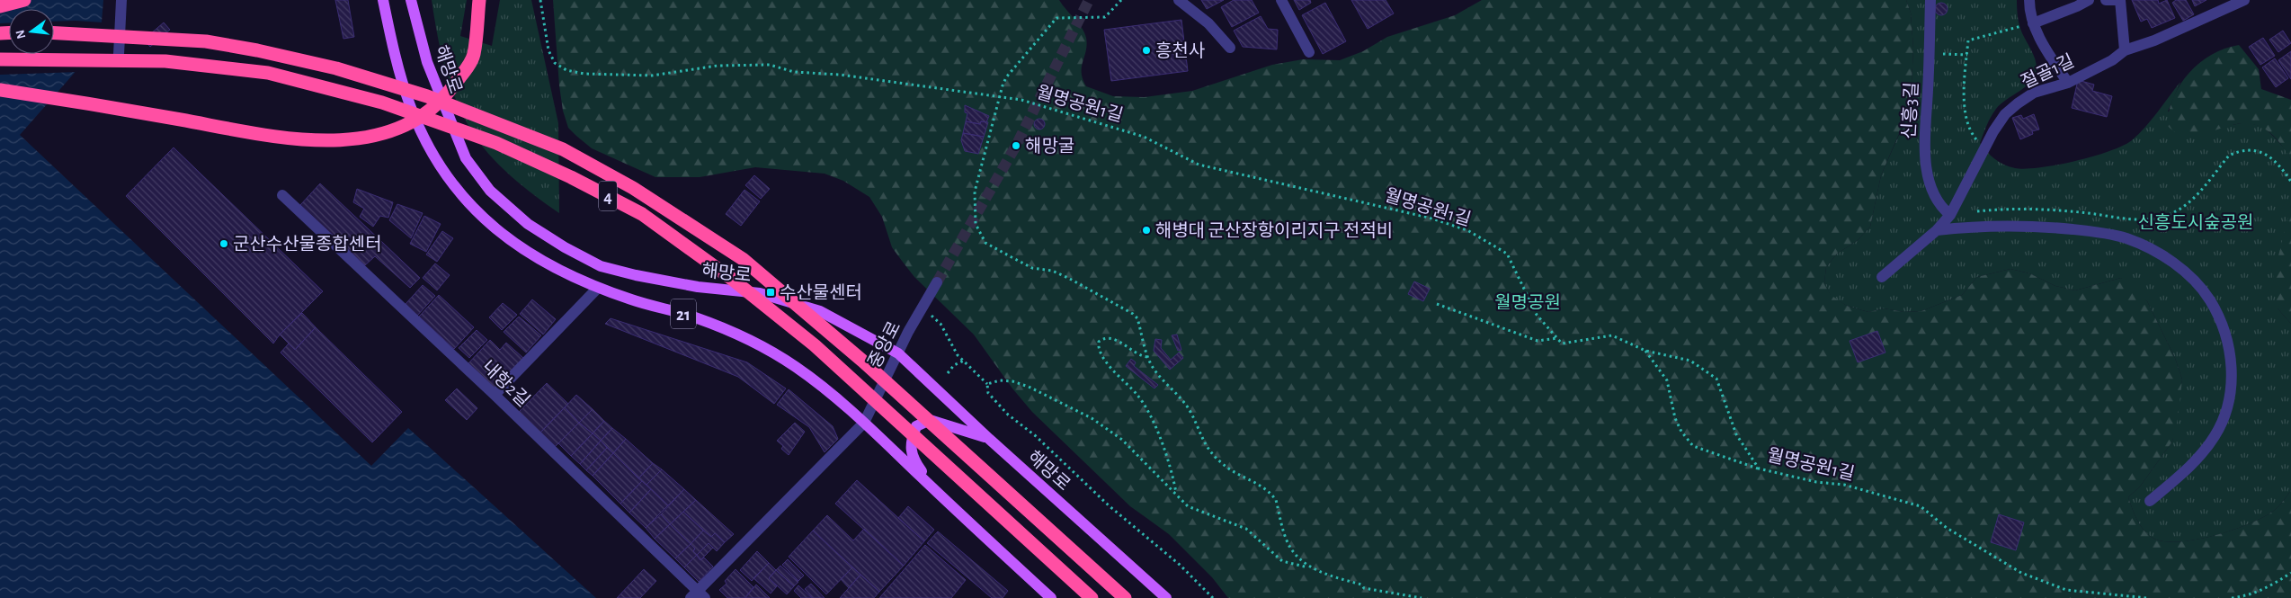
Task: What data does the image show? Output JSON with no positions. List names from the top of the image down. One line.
{"streets":{"highway":["4"],"main road":["해망로","21"],"street":["절골1길","신흥3길","중앙로","내항2길"],"path":["월명공원1길"]},"crossings":[["해망로","중앙로"],["절골1길","신흥3길"],["21","중앙로"],["중앙로","내항2길"]],"parks":["신흥도시숲공원","월명공원"],"places":{"other":["흥천사","해망굴","해병대 군산장항이리지구 전적비","군산수산물종합센터"],"transit":["수산물센터"]},"north":"left"}
